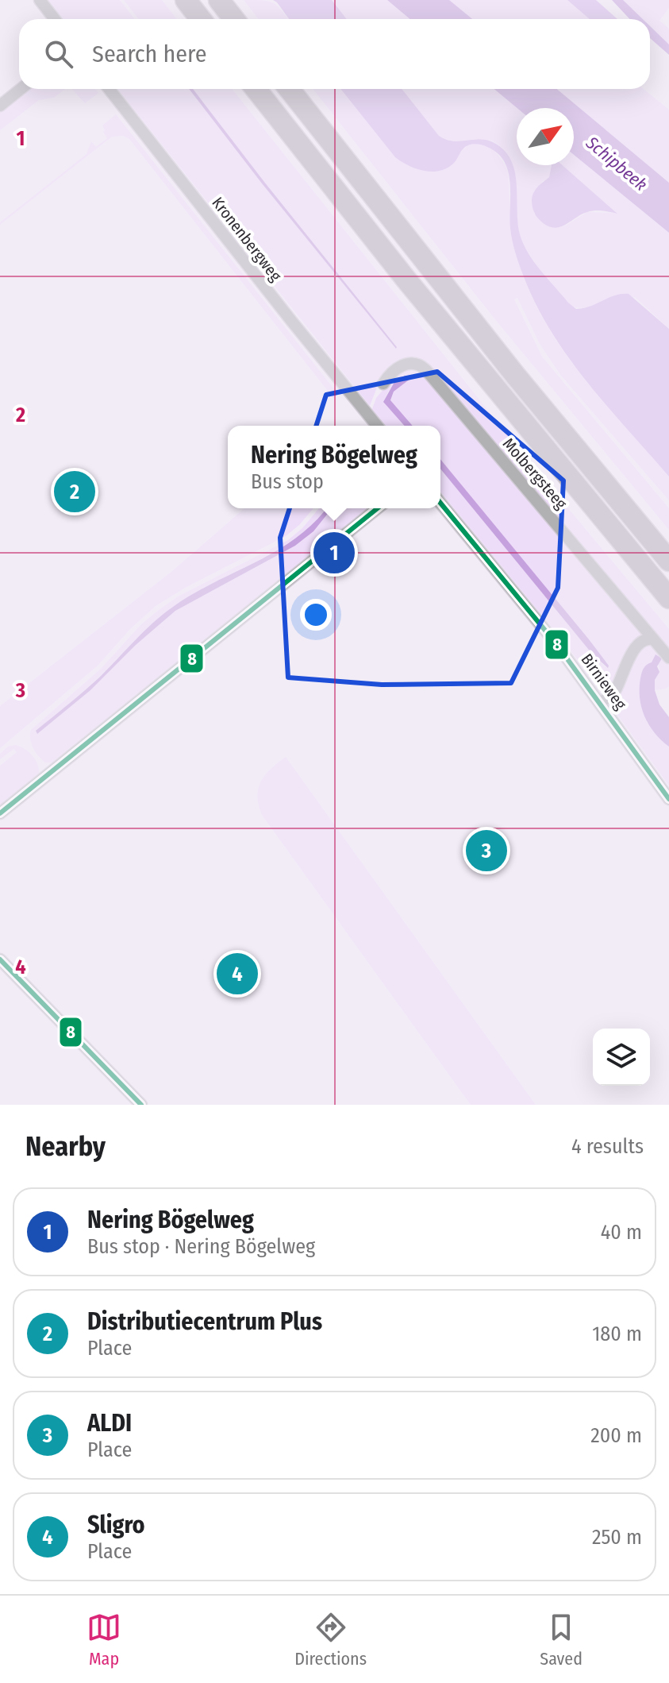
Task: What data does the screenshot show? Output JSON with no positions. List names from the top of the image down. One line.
{"streets":{"street":["Kronenbergweg","Molbergsteeg","Birnieweg"]},"water":["Schipbeek"],"lines":["transit line 8"],"north":"top right","page":{"search":"Search here","popup":["Nering Bögelweg","Bus stop"],"pins":["2","1","3","4"],"heading":["Nearby","4 results"],"list":[{"mark":"1","name":"Nering Bögelweg","note":"Bus stop · Nering Bögelweg","value":"40 m"},{"mark":"2","name":"Distributiecentrum Plus","note":"Place","value":"180 m"},{"mark":"3","name":"ALDI","note":"Place","value":"200 m"},{"mark":"4","name":"Sligro","note":"Place","value":"250 m"}],"nav":["Map","Directions","Saved"]},"grid":{"rows":["1","2","3","4"]}}
